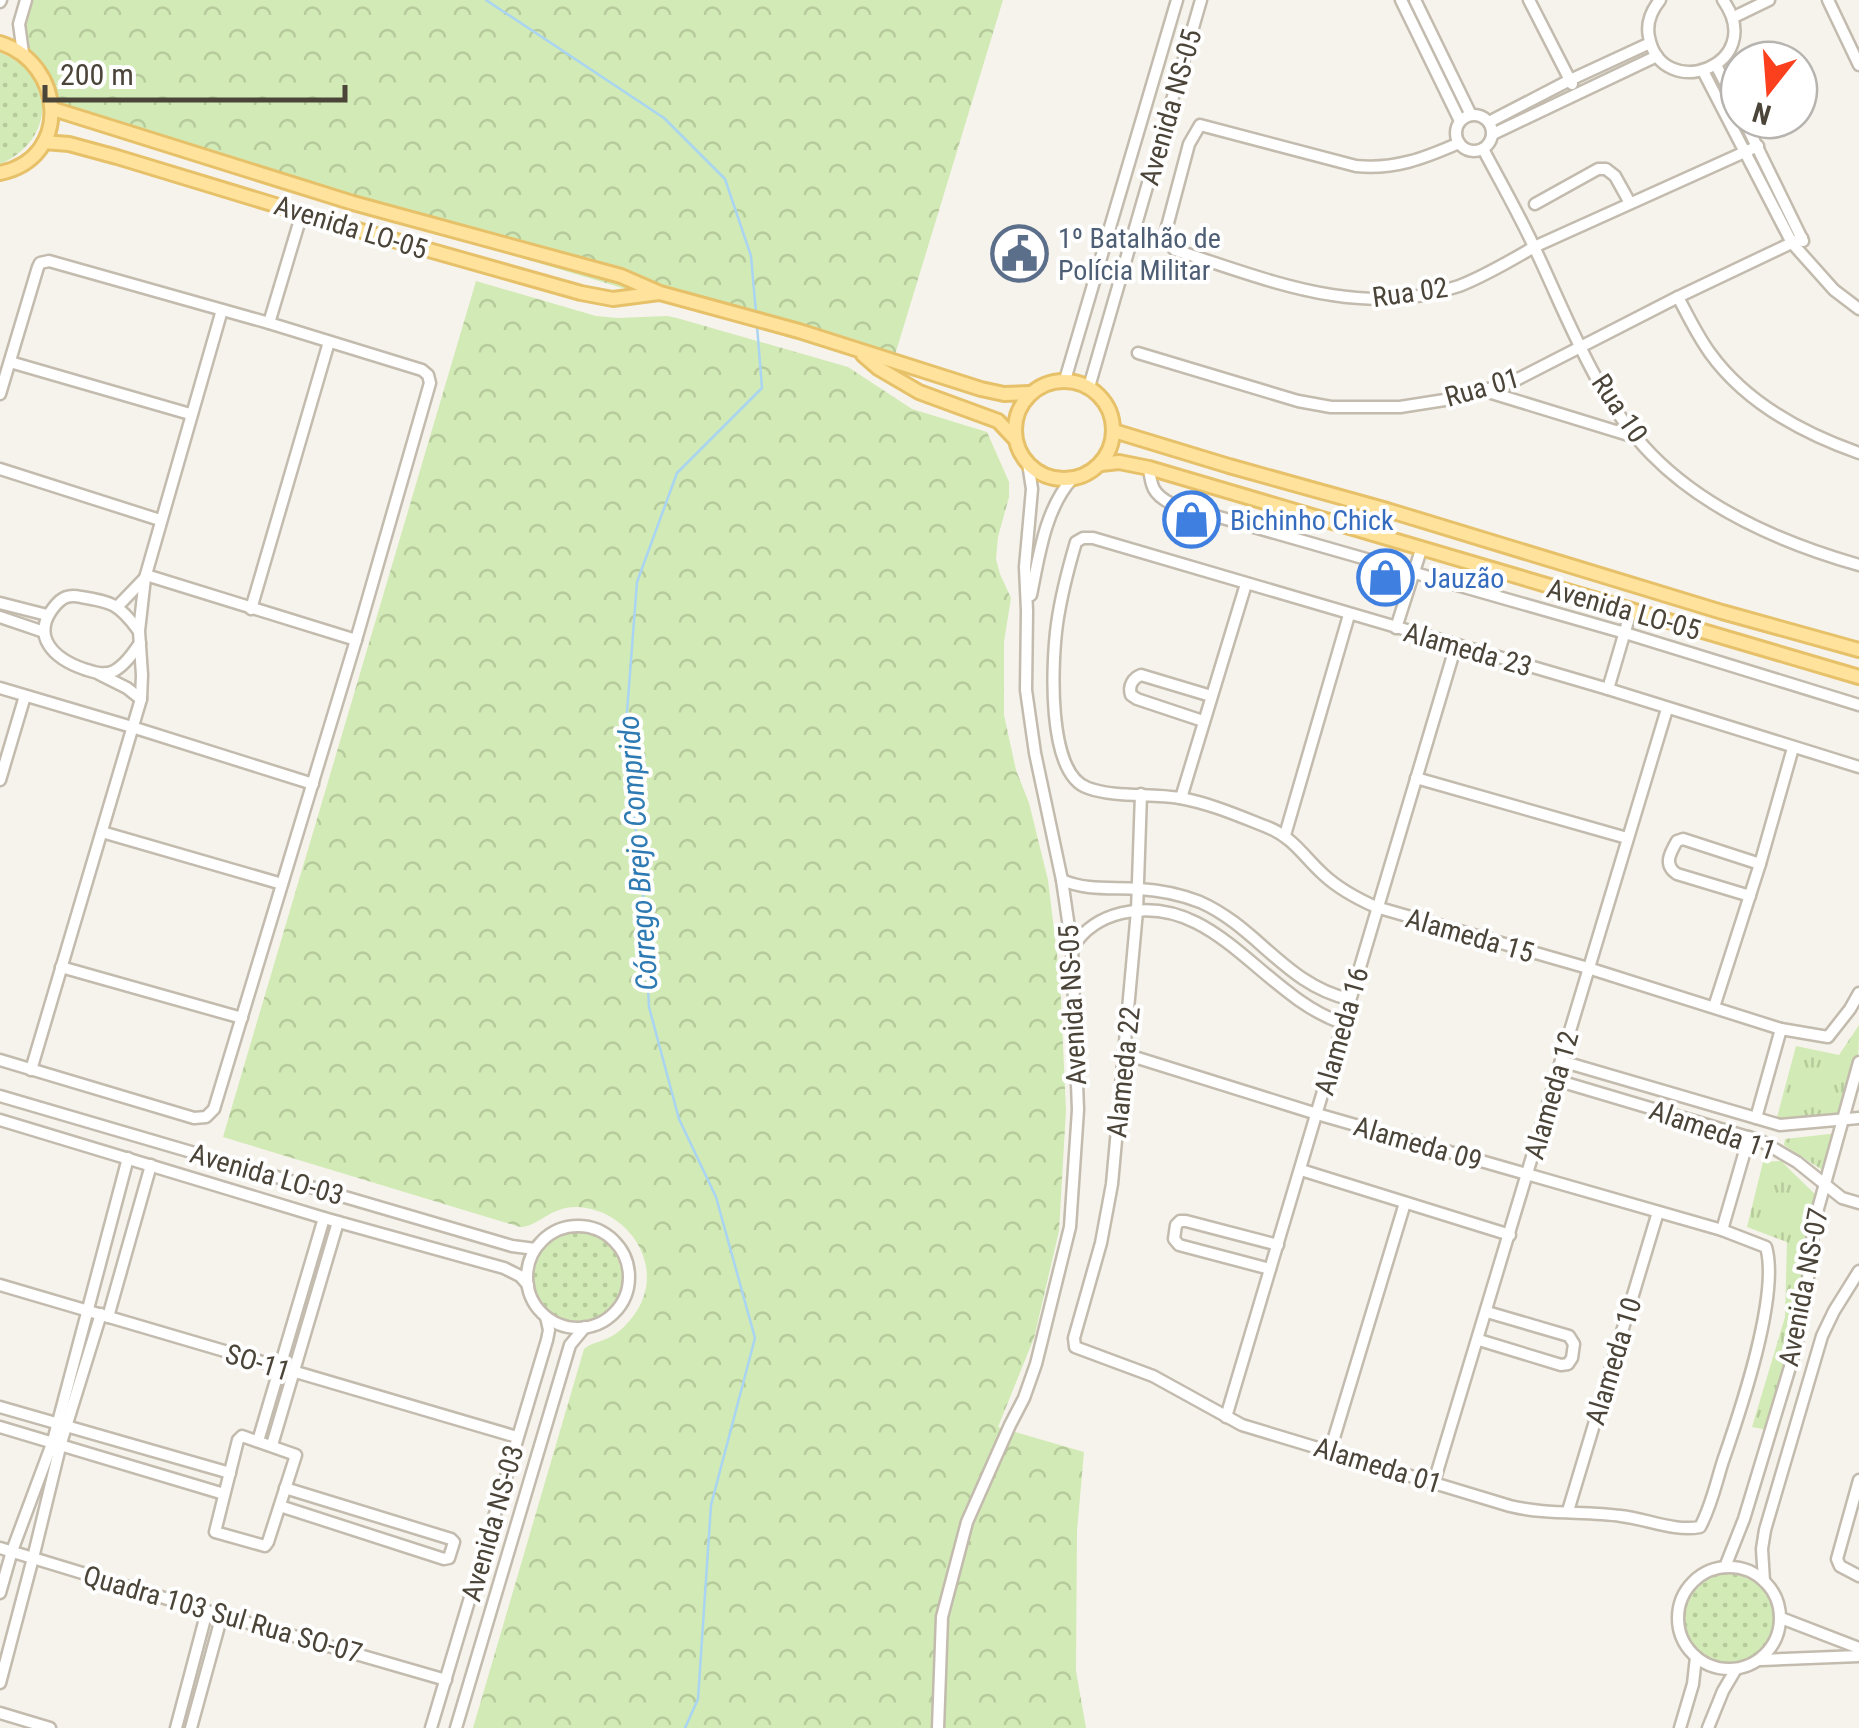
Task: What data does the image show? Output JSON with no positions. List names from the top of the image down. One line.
{"streets":{"main road":["Avenida LO-05"],"street":["Avenida NS-05","Rua 02","Rua 01","Rua 10","Alameda 23","Alameda 15","Alameda 16","Alameda 22","Alameda 12","Alameda 11","Alameda 09","Avenida LO-03","Avenida NS-07","Alameda 10","SO-11","Alameda 01","Avenida NS-03","Quadra 103 Sul Rua SO-07"]},"crossings":[["Avenida NS-05","Avenida LO-05"],["Rua 02","Rua 10"],["Rua 01","Rua 10"],["Alameda 23","Alameda 15"],["Alameda 23","Alameda 16"],["Alameda 23","Alameda 12"],["Alameda 15","Alameda 16"],["Alameda 15","Alameda 22"],["Alameda 15","Alameda 12"],["Alameda 16","Alameda 09"],["Alameda 16","Alameda 01"],["Alameda 22","Alameda 09"],["Alameda 22","Alameda 01"],["Alameda 12","Alameda 11"],["Alameda 12","Alameda 09"],["Alameda 12","Alameda 01"],["Alameda 11","Avenida NS-07"],["Alameda 09","Alameda 10"],["Alameda 09","Alameda 01"],["Avenida LO-03","Avenida NS-03"],["Alameda 10","Alameda 01"],["SO-11","Avenida NS-03"],["Avenida NS-03","Quadra 103 Sul Rua SO-07"]],"water":["Córrego Brejo Comprido"],"places":{"public building":["1º Batalhão de Polícia Militar"],"shop":["Bichinho Chick","Jauzão"]},"scale_bar":"200 m","north":"bottom"}
